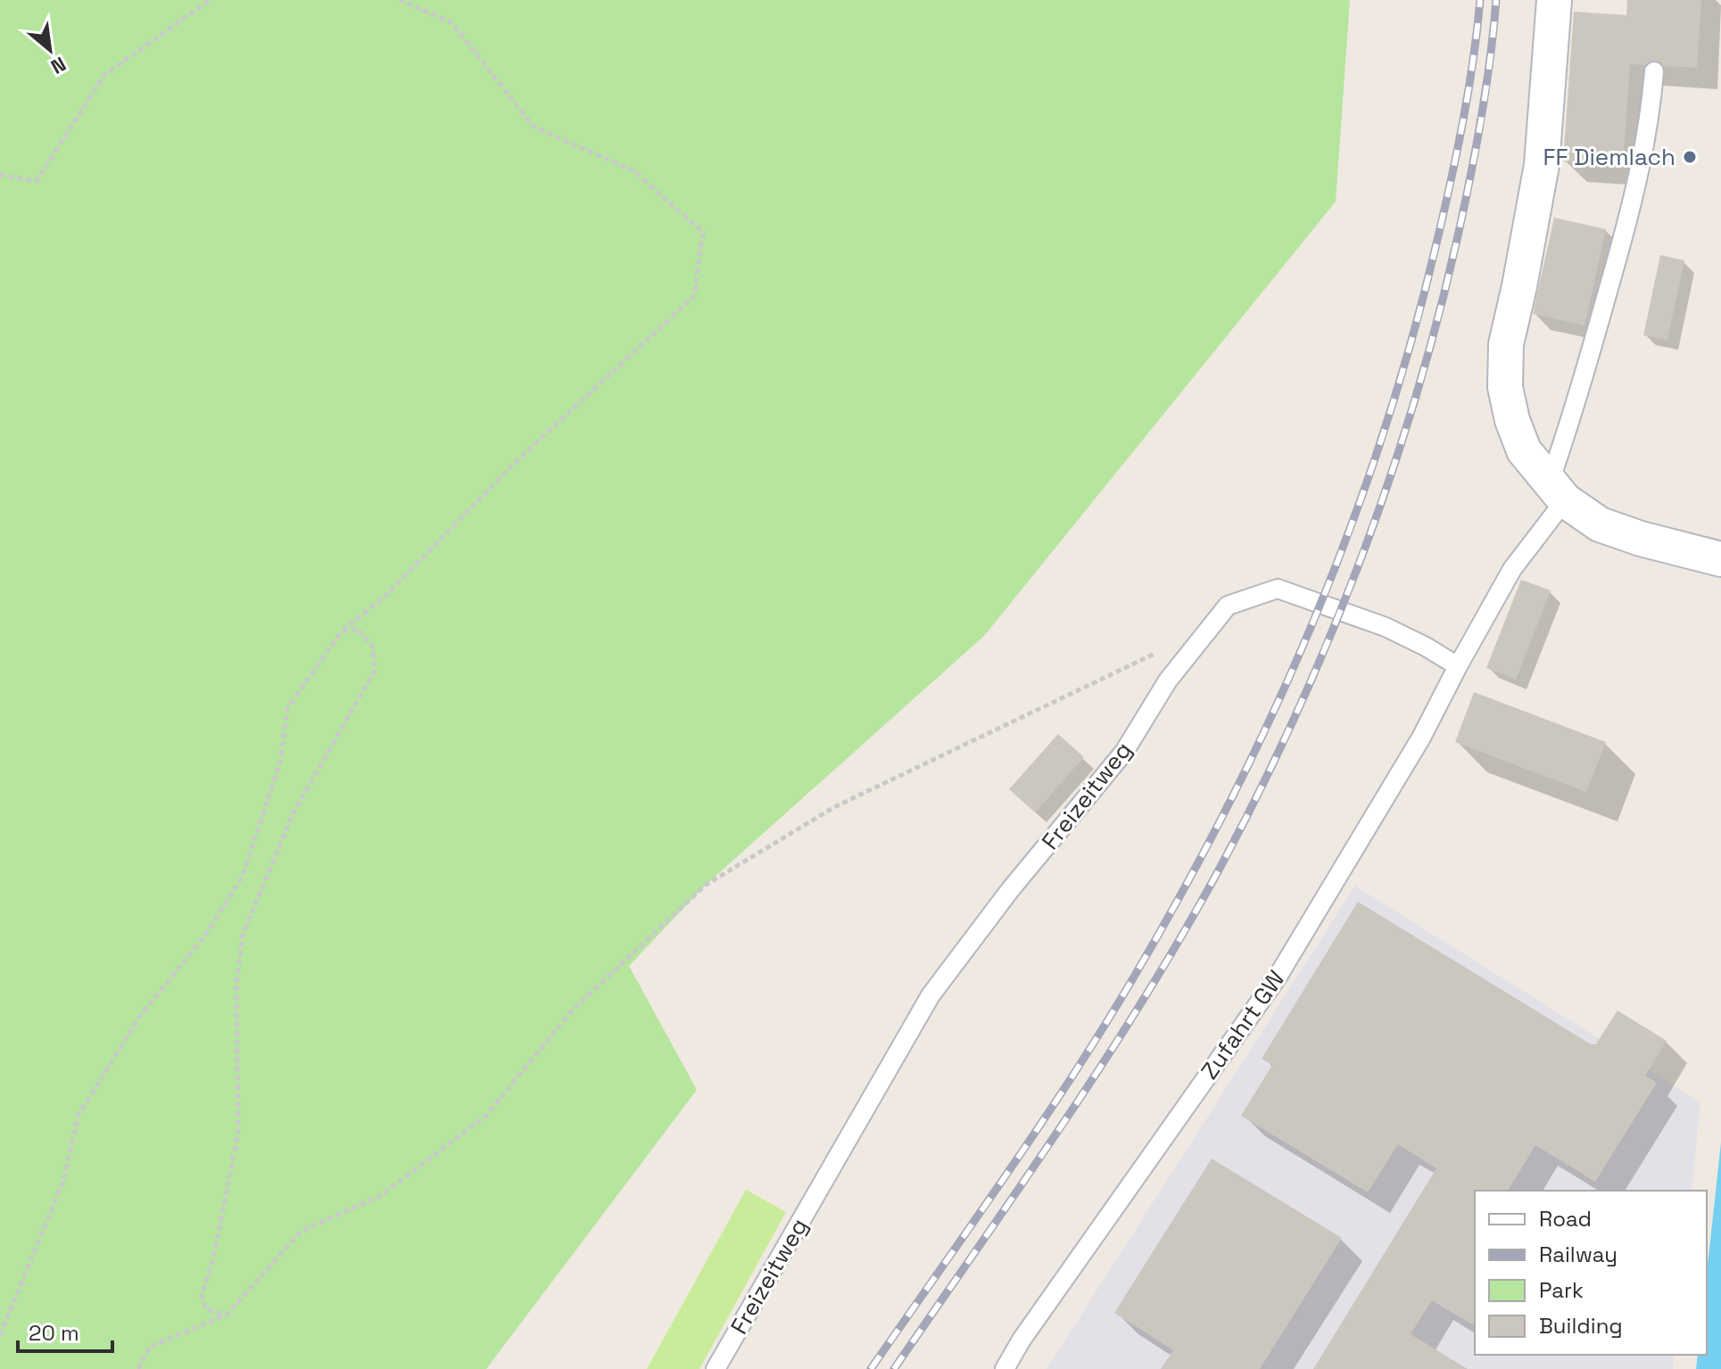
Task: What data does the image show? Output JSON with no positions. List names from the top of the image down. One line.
{"streets":{"lane":["Freizeitweg","Zufahrt GW"]},"crossings":[["Freizeitweg","Zufahrt GW"]],"places":["FF Diemlach"],"legend":["Road","Railway","Park","Building"],"scale_bar":"20 m","north":"bottom right"}
